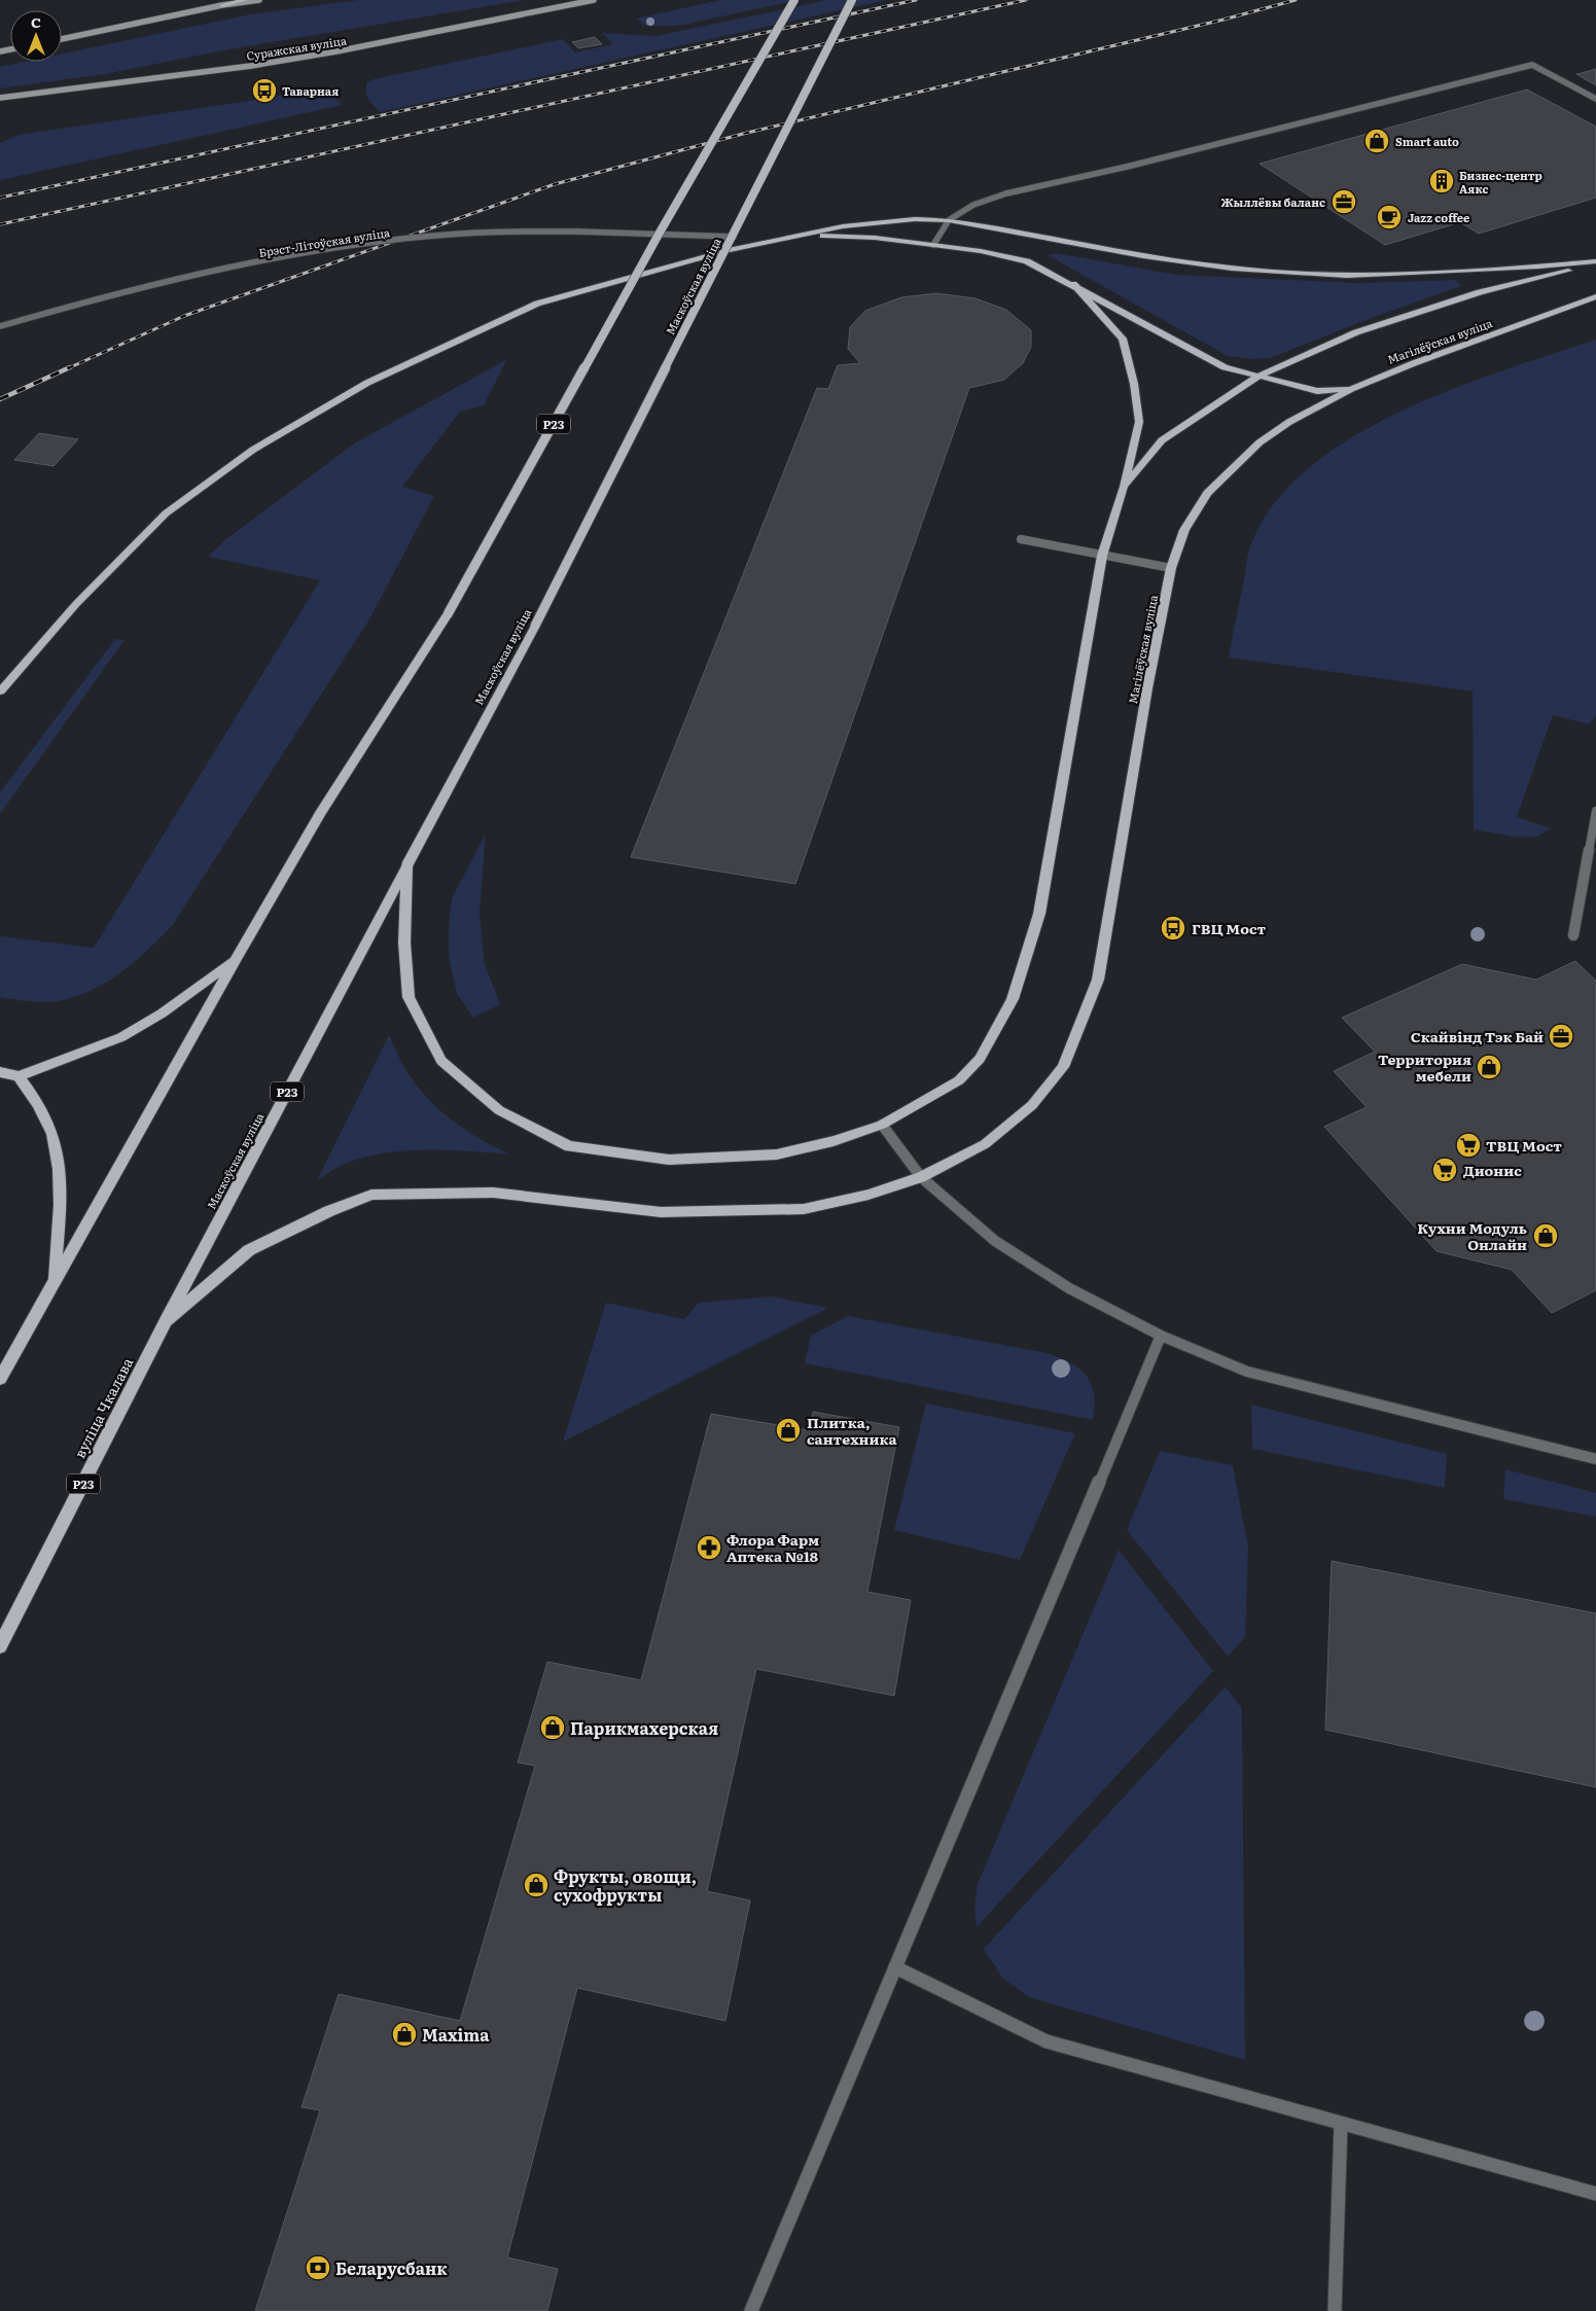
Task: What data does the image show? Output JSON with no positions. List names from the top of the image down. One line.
{"streets":{"main road":["Суражская вуліца","Маскоўская вуліца","Магілёўская вуліца","Р23","вуліца Чкалава"],"street":["Брэст-Літоўская вуліца"]},"crossings":[["Брэст-Літоўская вуліца","Маскоўская вуліца"],["Брэст-Літоўская вуліца","Р23"],["Маскоўская вуліца","Магілёўская вуліца"],["Маскоўская вуліца","вуліца Чкалава"],["Магілёўская вуліца","вуліца Чкалава"]],"places":{"bus stop":["Таварная","ГВЦ Мост"],"shop":["Smart auto","Территория мебели","Кухни Модуль Онлайн","Плитка, сантехника","Парикмахерская","Фрукты, овощи, сухофрукты","Maxima"],"building":["Бизнес-центр Аякс"],"office":["Жыллёвы баланс","Скайвінд Тэк Бай"],"cafe":["Jazz coffee"],"supermarket":["ТВЦ Мост","Дионис"],"pharmacy":["Флора Фарм Аптека №18"],"bank":["Беларусбанк"]},"north":"top"}
